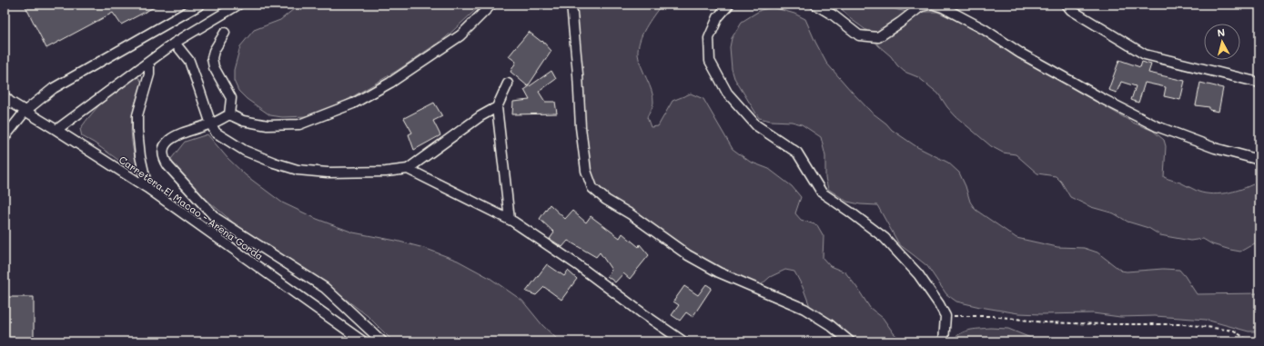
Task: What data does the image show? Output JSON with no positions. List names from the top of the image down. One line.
{"streets":{"street":["Carretera El Macao - Arena Gorda"]},"north":"top"}
